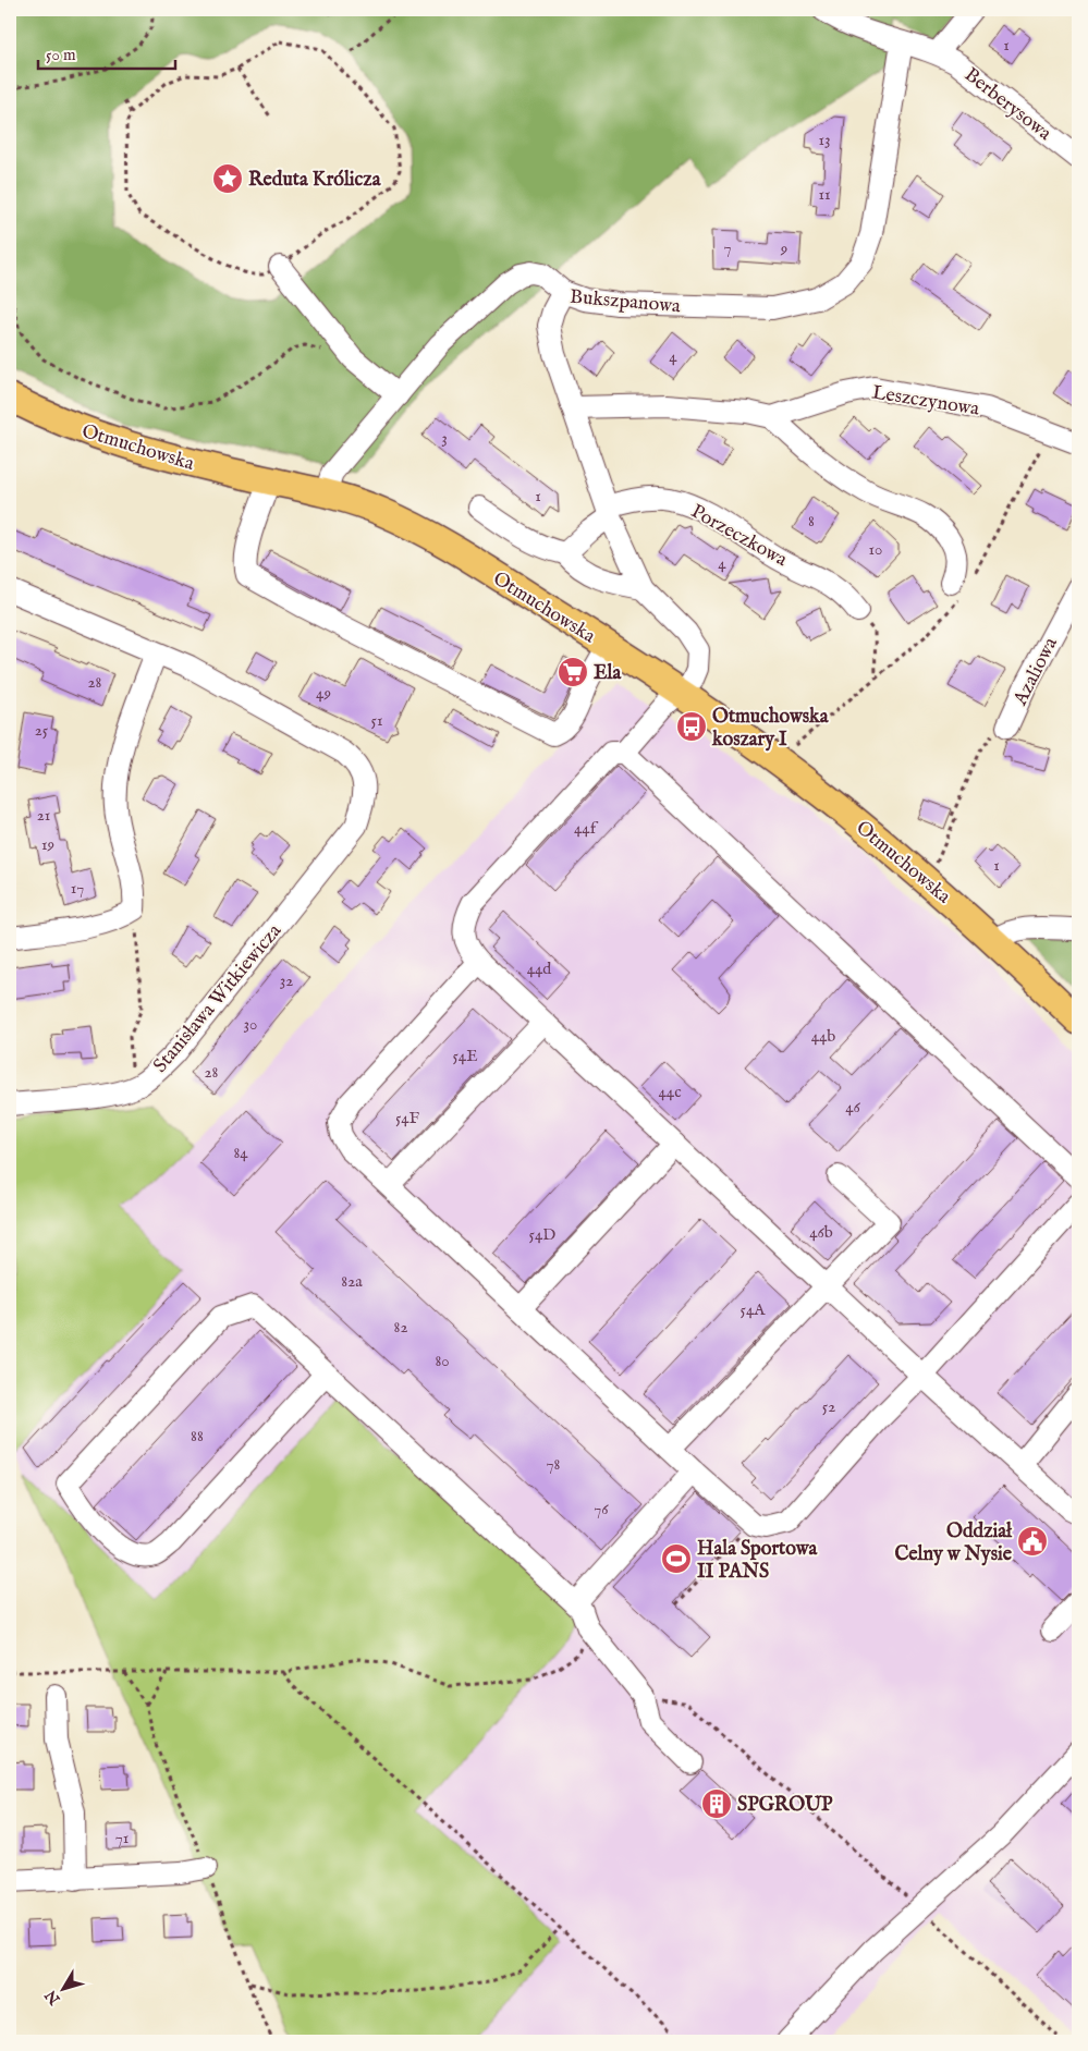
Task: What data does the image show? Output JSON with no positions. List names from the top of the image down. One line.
{"streets":{"main road":["Otmuchowska"],"street":["Berberysowa","Bukszpanowa","Leszczynowa","Porzeczkowa","Azaliowa","Stanisława Witkiewicza"]},"crossings":[["Berberysowa","Bukszpanowa"],["Bukszpanowa","Leszczynowa"],["Bukszpanowa","Otmuchowska"],["Bukszpanowa","Porzeczkowa"]],"places":{"place":["Reduta Królicza"],"supermarket":["Ela"],"bus stop":["Otmuchowska koszary I"],"public building":["Oddział Celny w Nysie"],"sports":["Hala Sportowa II PANS"],"building":["SPGROUP"]},"house_numbers":["1","13","11","7","9","4","3","1","8","10","4","28","49","51","25","21","44f","19","1","17","44d","32","30","44b","54E","28","44c","46","54F","84","46b","54D","82a","54A","82","80","52","88","78","76","71"],"scale_bar":"50 m","north":"bottom left"}
